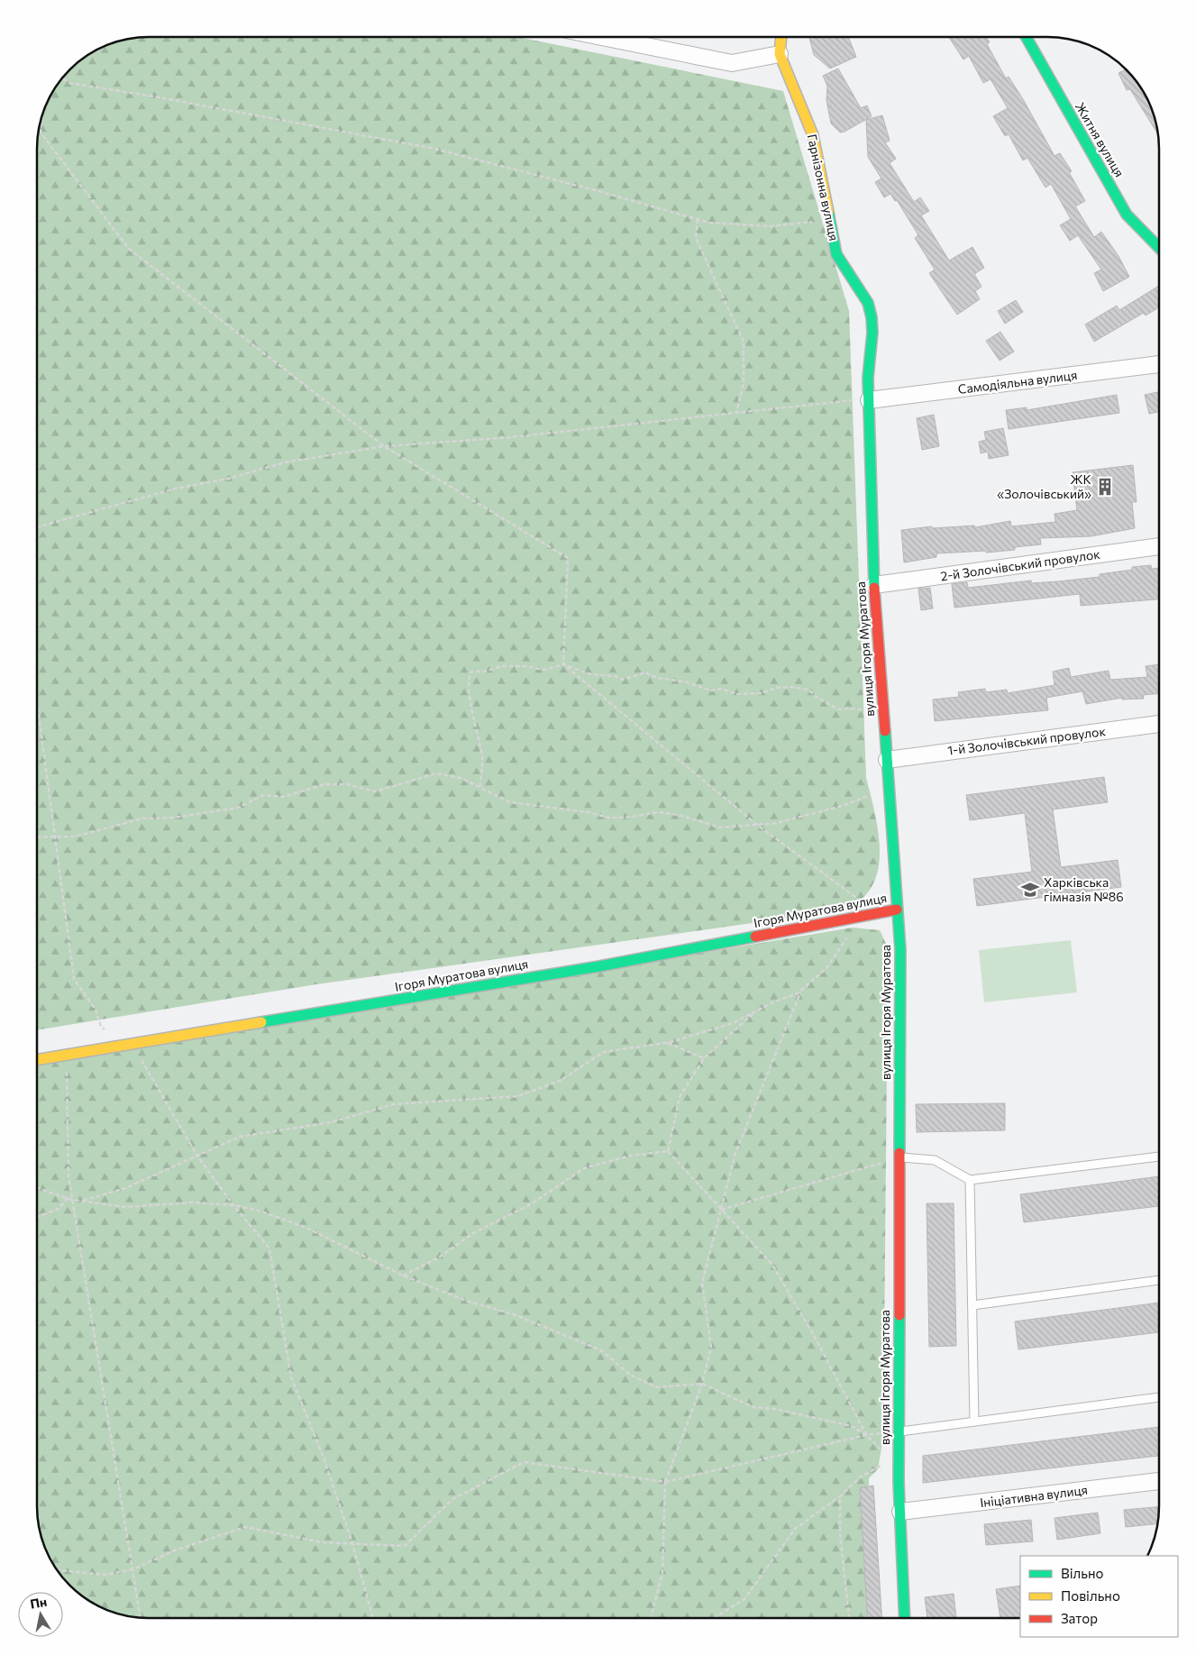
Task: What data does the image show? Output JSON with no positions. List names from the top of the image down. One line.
{"streets":{"street":["Житня вулиця","Гарнізонна вулиця","Самодіяльна вулиця","2-й Золочівський провулок","вулиця Ігоря Муратова","1-й Золочівський провулок","Ігоря Муратова вулиця","Ініціативна вулиця"]},"crossings":[["Гарнізонна вулиця","Самодіяльна вулиця"],["Гарнізонна вулиця","вулиця Ігоря Муратова"],["Самодіяльна вулиця","вулиця Ігоря Муратова"],["2-й Золочівський провулок","вулиця Ігоря Муратова"],["вулиця Ігоря Муратова","1-й Золочівський провулок"],["вулиця Ігоря Муратова","Ігоря Муратова вулиця"],["вулиця Ігоря Муратова","Ініціативна вулиця"]],"places":{"building":["ЖК «Золочівський»"],"school or university":["Харківська гімназія №86"]},"legend":["Вільно","Повільно","Затор"],"north":"top"}
